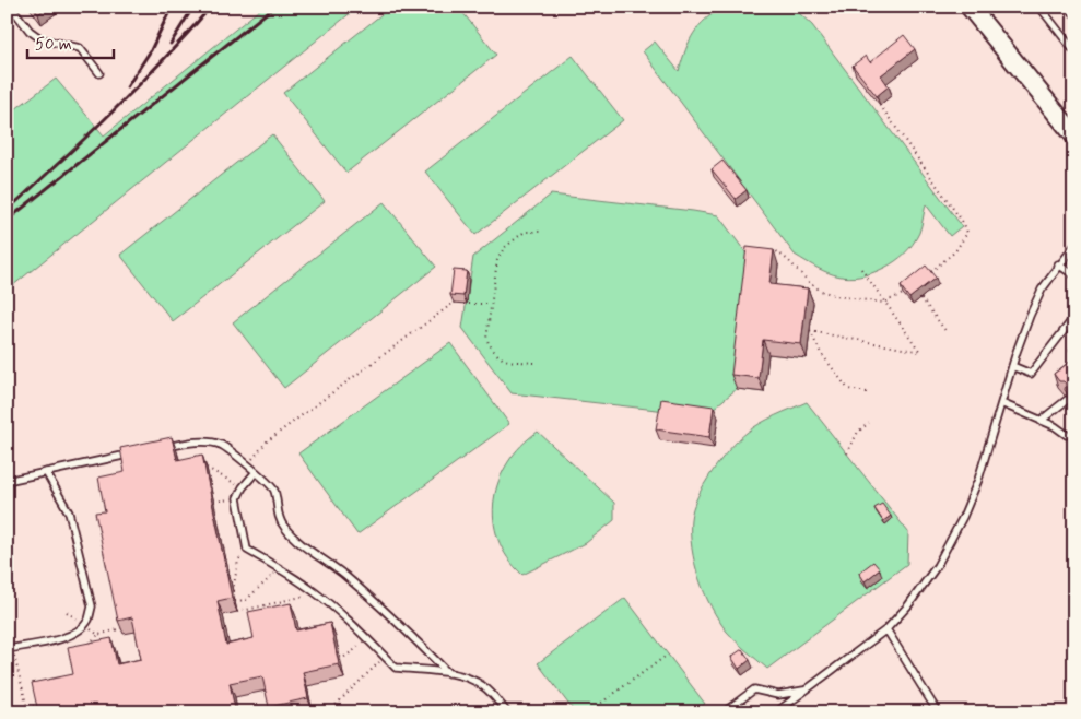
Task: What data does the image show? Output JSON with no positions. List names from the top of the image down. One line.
{"scale_bar":"50 m"}
